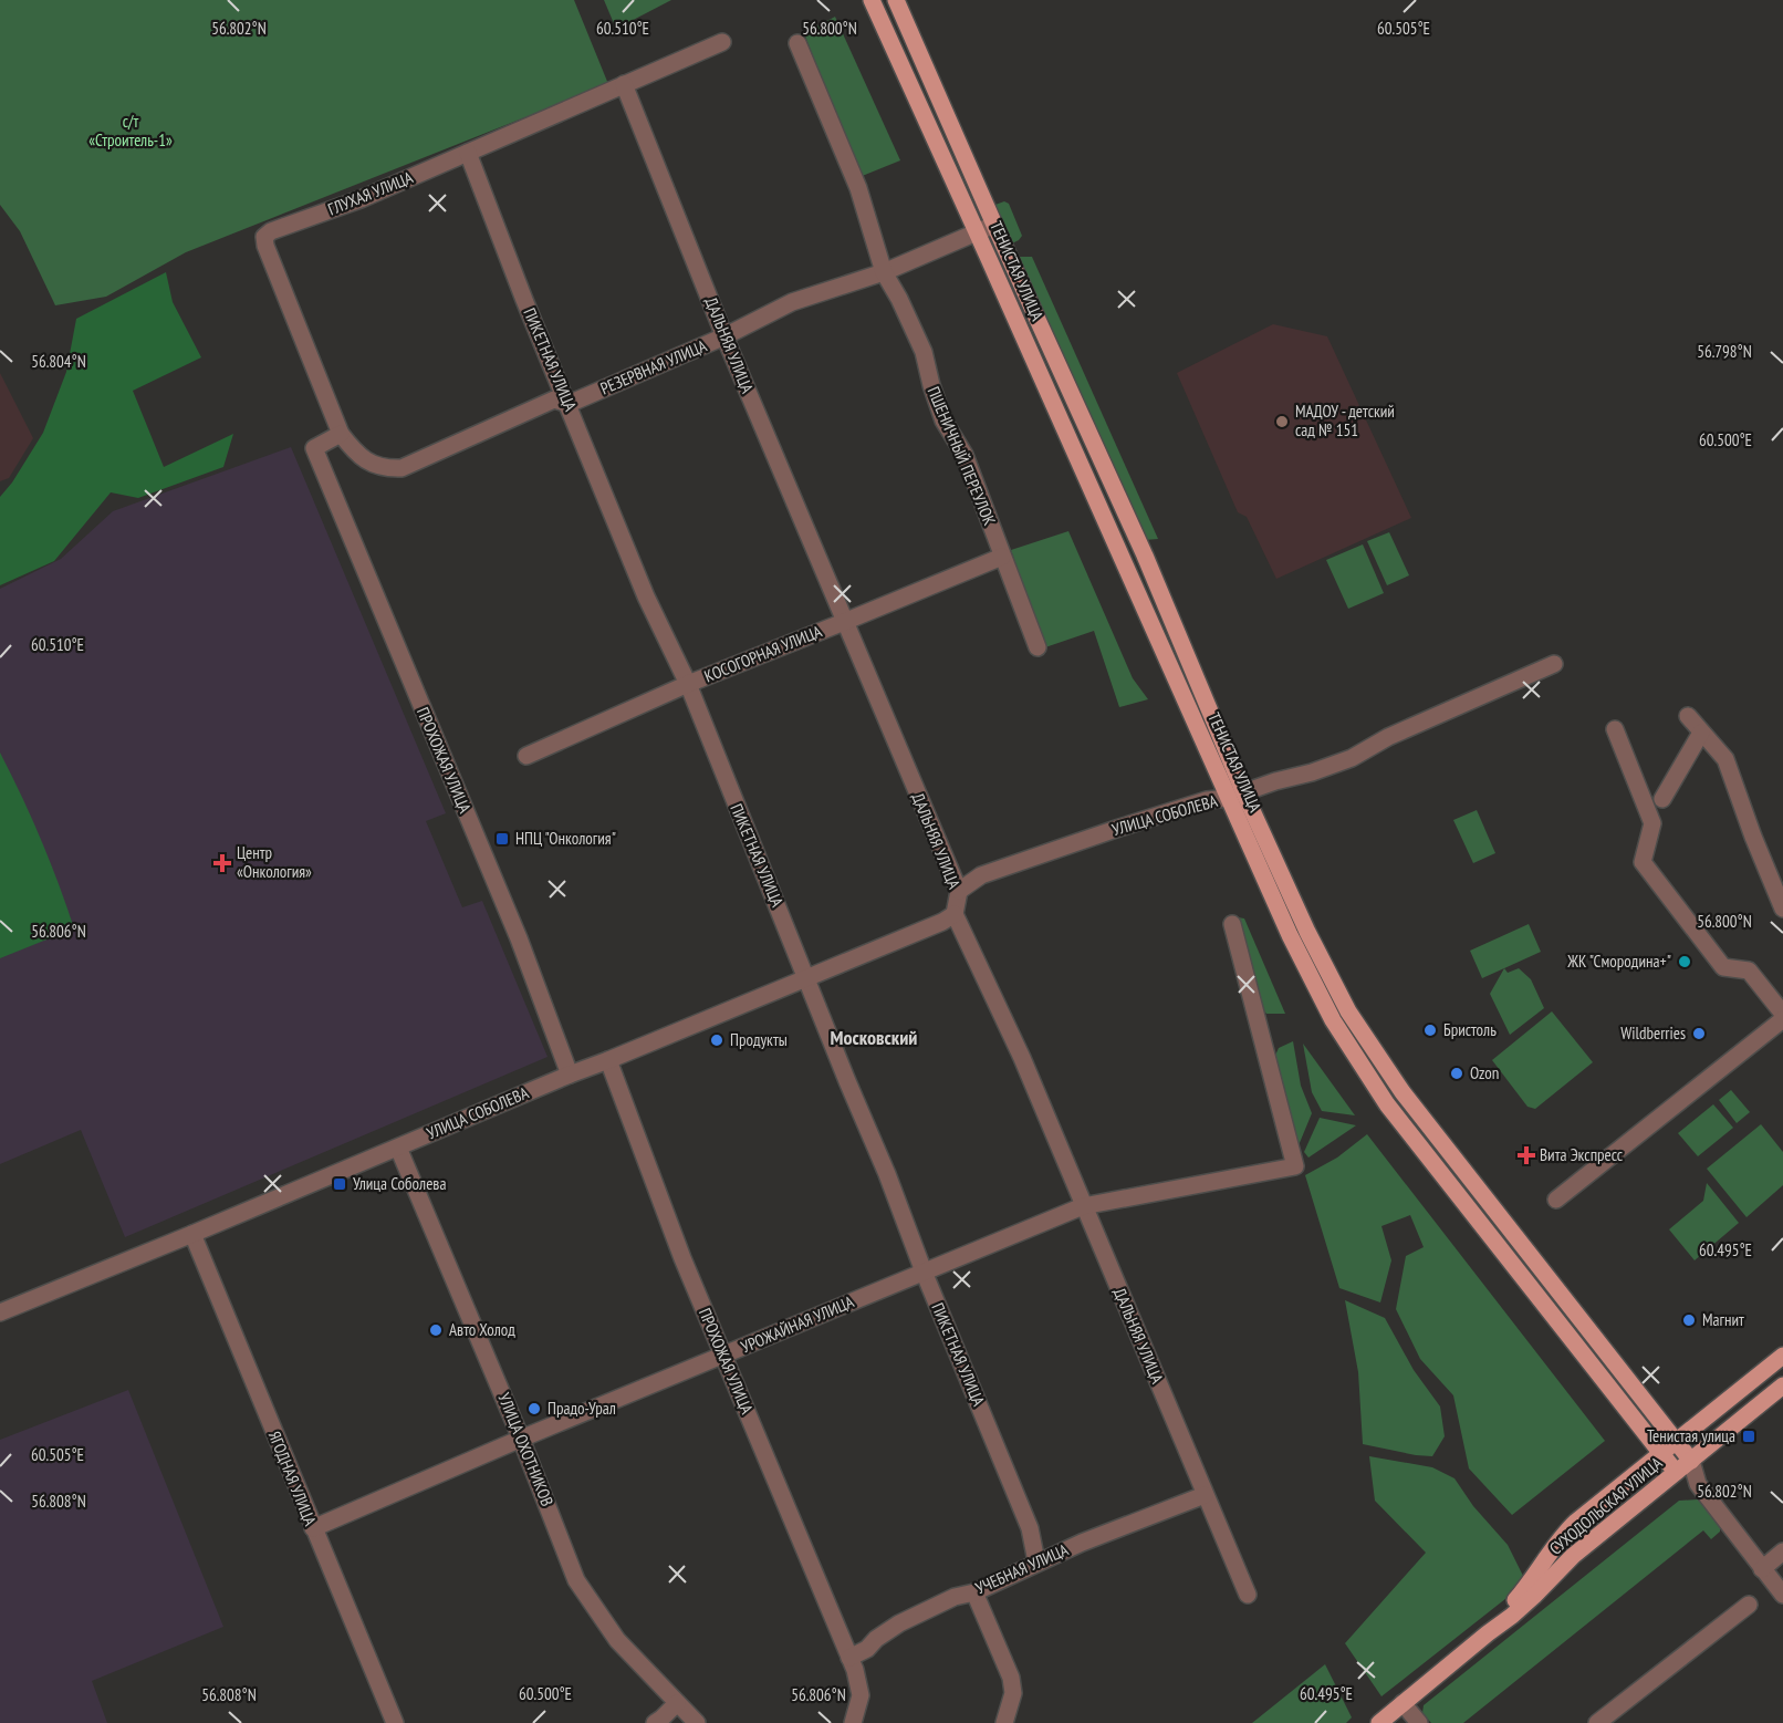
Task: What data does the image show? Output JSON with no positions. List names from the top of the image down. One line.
{"streets":{"main road":["ТЕНИСТАЯ УЛИЦА","СУХОДОЛЬСКАЯ УЛИЦА"],"street":["ГЛУХАЯ УЛИЦА","ДАЛЬНЯЯ УЛИЦА","ПИКЕТНАЯ УЛИЦА","РЕЗЕРВНАЯ УЛИЦА","ПШЕНИЧНЫЙ ПЕРЕУЛОК","КОСОГОРНАЯ УЛИЦА","ПРОХОЖАЯ УЛИЦА","УЛИЦА СОБОЛЕВА","УРОЖАЙНАЯ УЛИЦА","УЛИЦА ОХОТНИКОВ","ЯГОДНАЯ УЛИЦА","УЧЕБНАЯ УЛИЦА"]},"crossings":[["ГЛУХАЯ УЛИЦА","ДАЛЬНЯЯ УЛИЦА"],["ГЛУХАЯ УЛИЦА","ПИКЕТНАЯ УЛИЦА"],["ГЛУХАЯ УЛИЦА","РЕЗЕРВНАЯ УЛИЦА"],["ГЛУХАЯ УЛИЦА","ПРОХОЖАЯ УЛИЦА"],["ТЕНИСТАЯ УЛИЦА","РЕЗЕРВНАЯ УЛИЦА"],["ТЕНИСТАЯ УЛИЦА","УЛИЦА СОБОЛЕВА"],["ТЕНИСТАЯ УЛИЦА","СУХОДОЛЬСКАЯ УЛИЦА"],["ДАЛЬНЯЯ УЛИЦА","РЕЗЕРВНАЯ УЛИЦА"],["ДАЛЬНЯЯ УЛИЦА","КОСОГОРНАЯ УЛИЦА"],["ДАЛЬНЯЯ УЛИЦА","УЛИЦА СОБОЛЕВА"],["ДАЛЬНЯЯ УЛИЦА","УРОЖАЙНАЯ УЛИЦА"],["ДАЛЬНЯЯ УЛИЦА","УЧЕБНАЯ УЛИЦА"],["ПИКЕТНАЯ УЛИЦА","РЕЗЕРВНАЯ УЛИЦА"],["ПИКЕТНАЯ УЛИЦА","КОСОГОРНАЯ УЛИЦА"],["ПИКЕТНАЯ УЛИЦА","УЛИЦА СОБОЛЕВА"],["ПИКЕТНАЯ УЛИЦА","УРОЖАЙНАЯ УЛИЦА"],["ПИКЕТНАЯ УЛИЦА","УЧЕБНАЯ УЛИЦА"],["РЕЗЕРВНАЯ УЛИЦА","ПШЕНИЧНЫЙ ПЕРЕУЛОК"],["ПШЕНИЧНЫЙ ПЕРЕУЛОК","КОСОГОРНАЯ УЛИЦА"],["ПРОХОЖАЯ УЛИЦА","УЛИЦА СОБОЛЕВА"],["ПРОХОЖАЯ УЛИЦА","УРОЖАЙНАЯ УЛИЦА"],["ПРОХОЖАЯ УЛИЦА","УЧЕБНАЯ УЛИЦА"],["УЛИЦА СОБОЛЕВА","УЛИЦА ОХОТНИКОВ"],["УЛИЦА СОБОЛЕВА","ЯГОДНАЯ УЛИЦА"],["УРОЖАЙНАЯ УЛИЦА","УЛИЦА ОХОТНИКОВ"],["УРОЖАЙНАЯ УЛИЦА","ЯГОДНАЯ УЛИЦА"]],"districts":["Московский"],"parks":["с/т «Строитель-1»"],"places":{"other":["МАДОУ - детский сад № 151","ЖК \"Смородина+\"","Бристоль","Wildberries","Продукты","Ozon","Магнит","Авто Холод","Прадо-Урал"],"transit":["НПЦ \"Онкология\"","Улица Соболева","Тенистая улица"],"health":["Центр «Онкология»","Вита Экспресс"]},"coordinates":["56.802°N","56.800°N","60.510°E","60.505°E","56.798°N","56.804°N","60.500°E","56.806°N","60.495°E","56.808°N"]}
